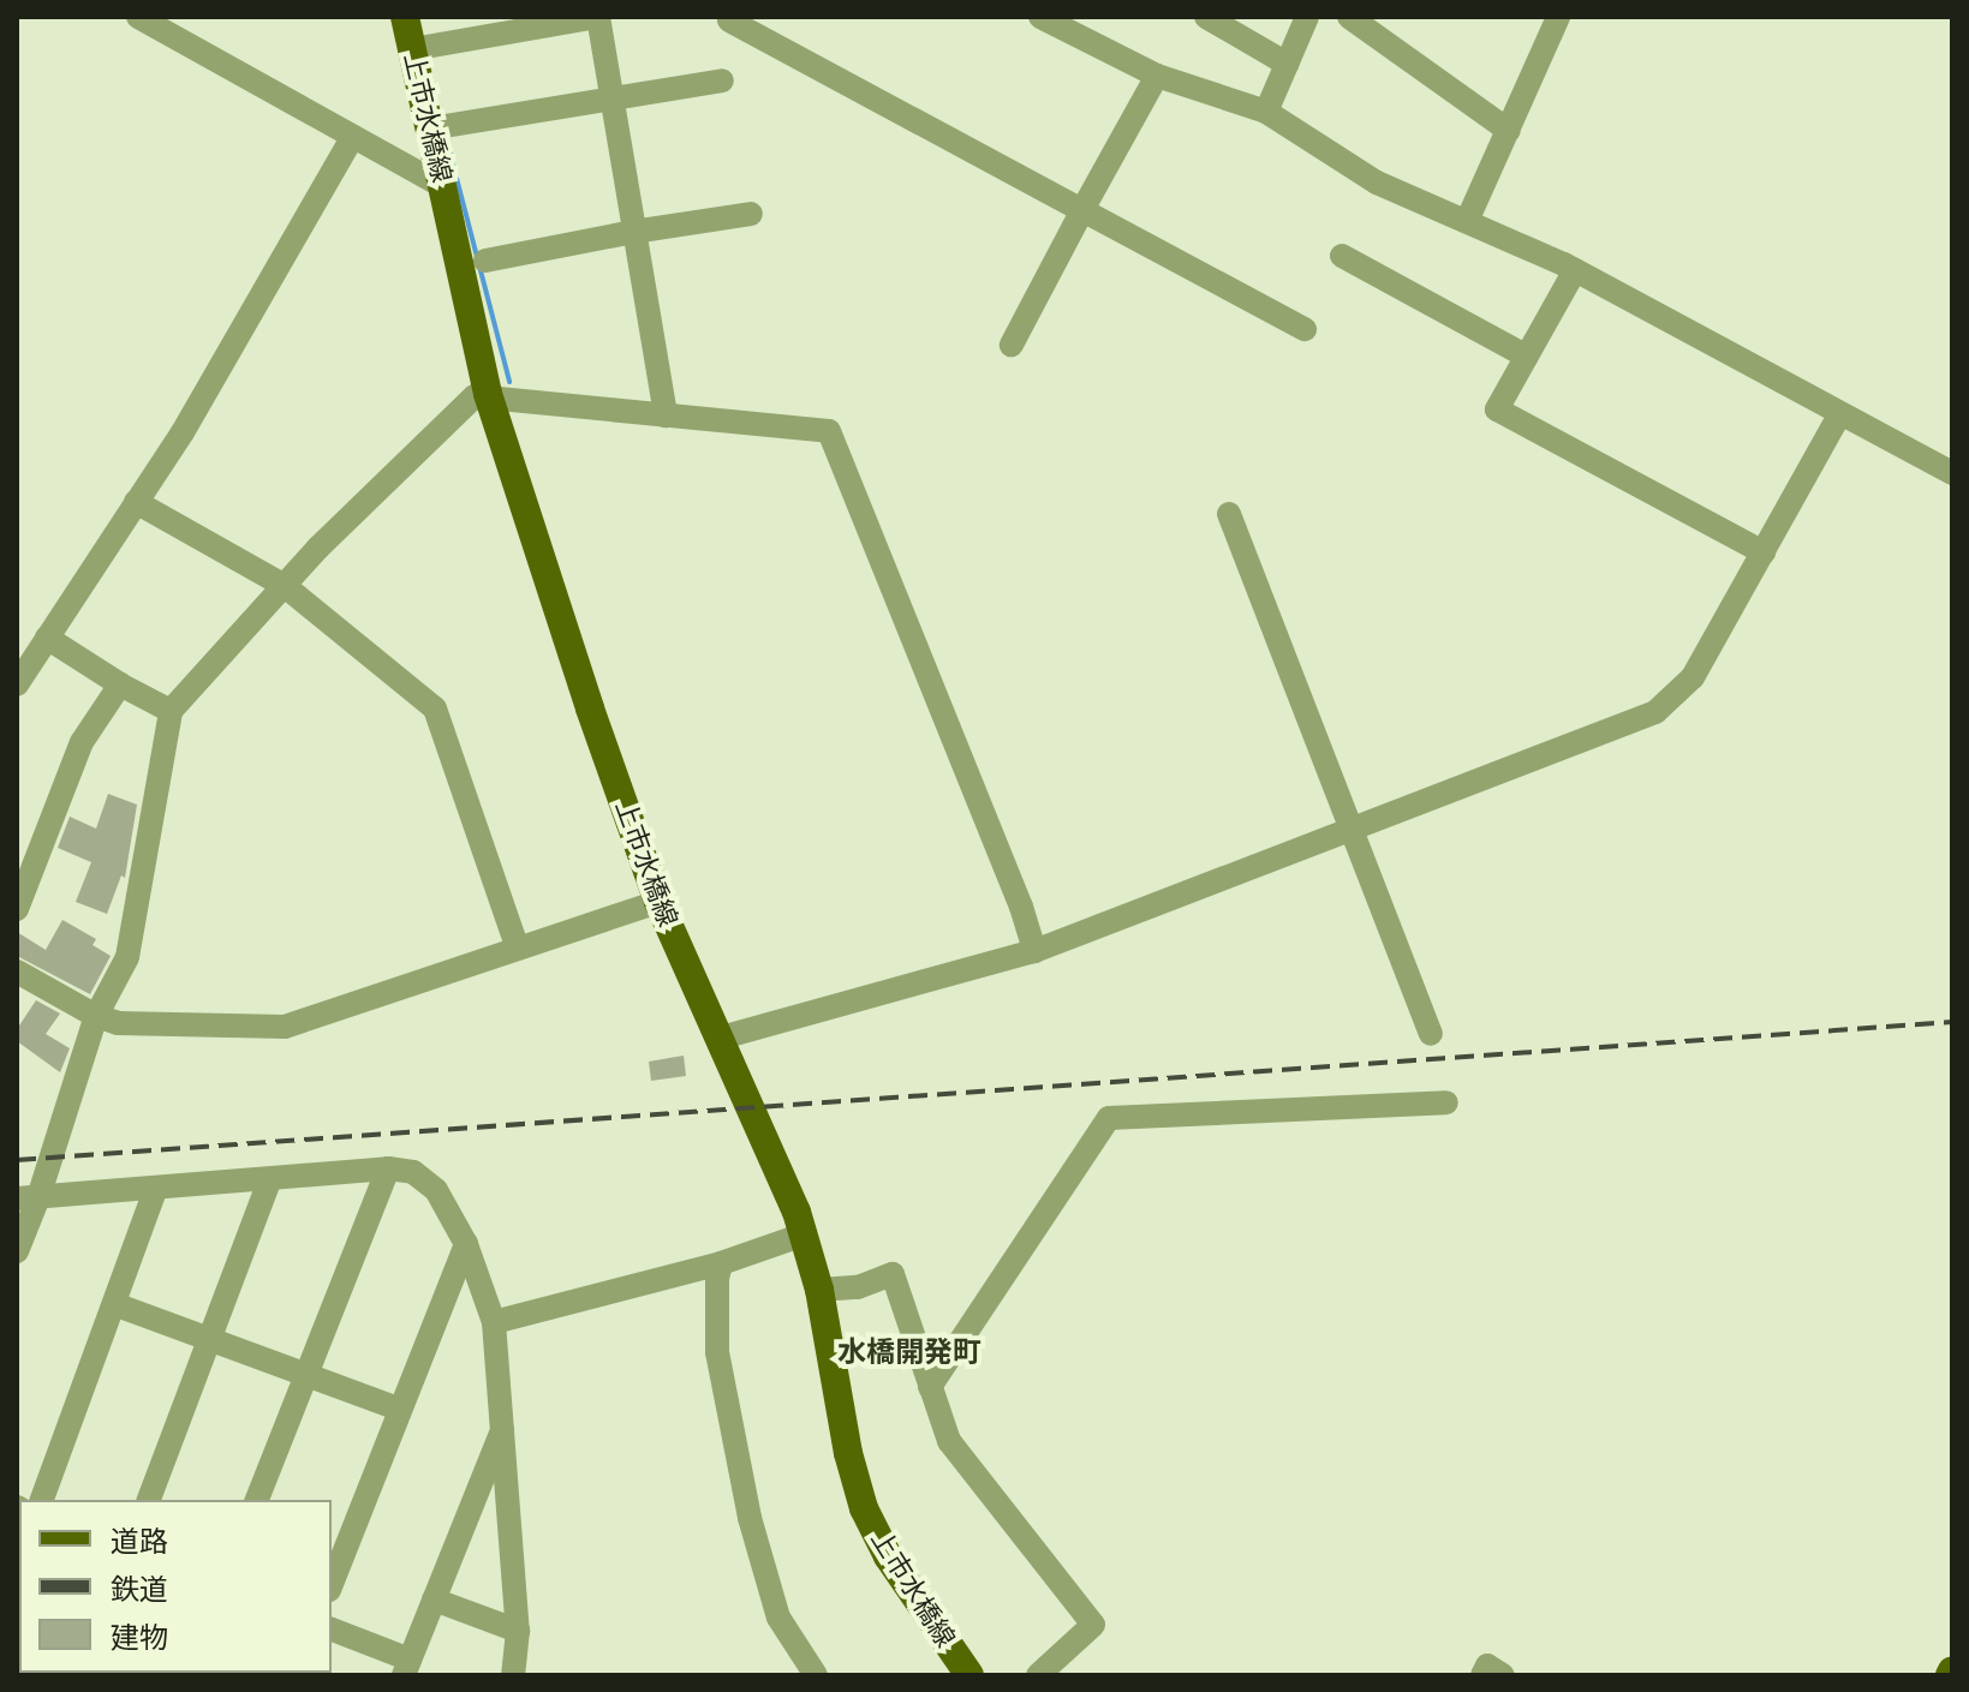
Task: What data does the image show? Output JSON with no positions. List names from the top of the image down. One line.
{"streets":{"main road":["上市水橋線"]},"districts":["水橋開発町"],"legend":["道路","鉄道","建物"]}
